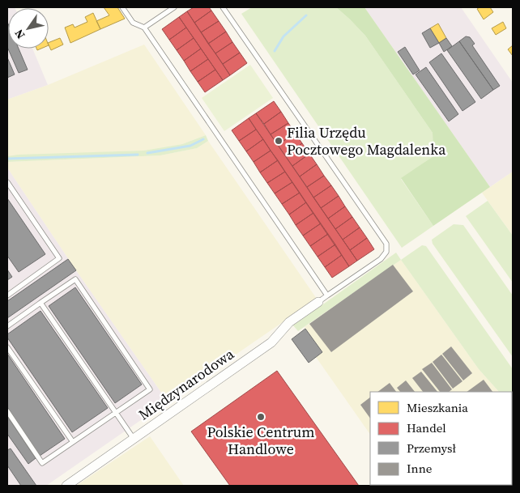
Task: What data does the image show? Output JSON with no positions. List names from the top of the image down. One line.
{"streets":{"street":["Międzynarodowa"]},"places":["Filia Urzędu Pocztowego Magdalenka","Polskie Centrum Handlowe"],"legend":["Mieszkania","Handel","Przemysł","Inne"],"north":"bottom left"}
